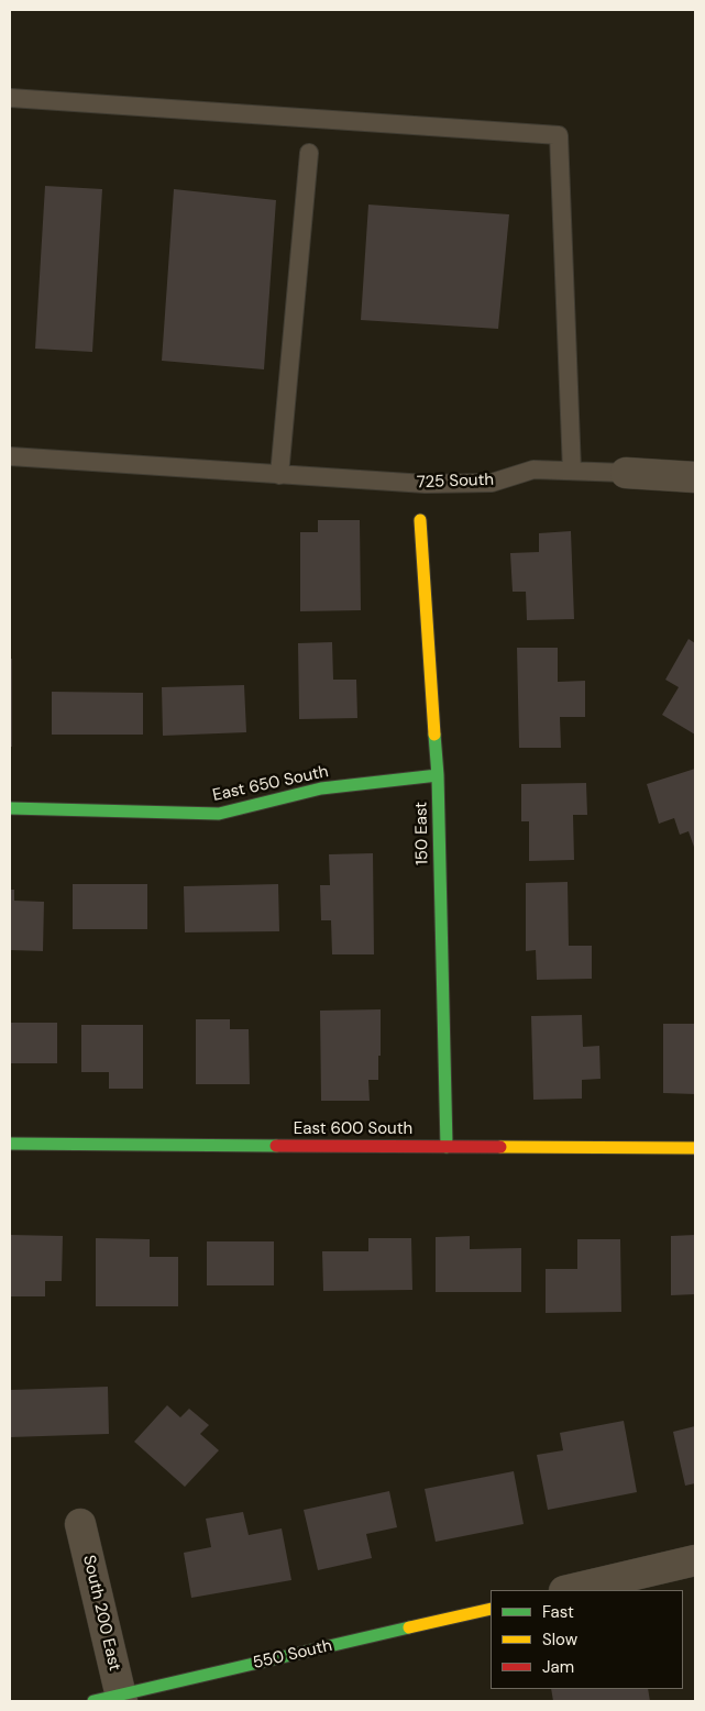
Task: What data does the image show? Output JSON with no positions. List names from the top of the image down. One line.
{"streets":{"street":["725 South","East 650 South","150 East","East 600 South","South 200 East","550 South"]},"crossings":[["East 650 South","150 East"],["150 East","East 600 South"],["South 200 East","550 South"]],"legend":["Fast","Slow","Jam"]}
